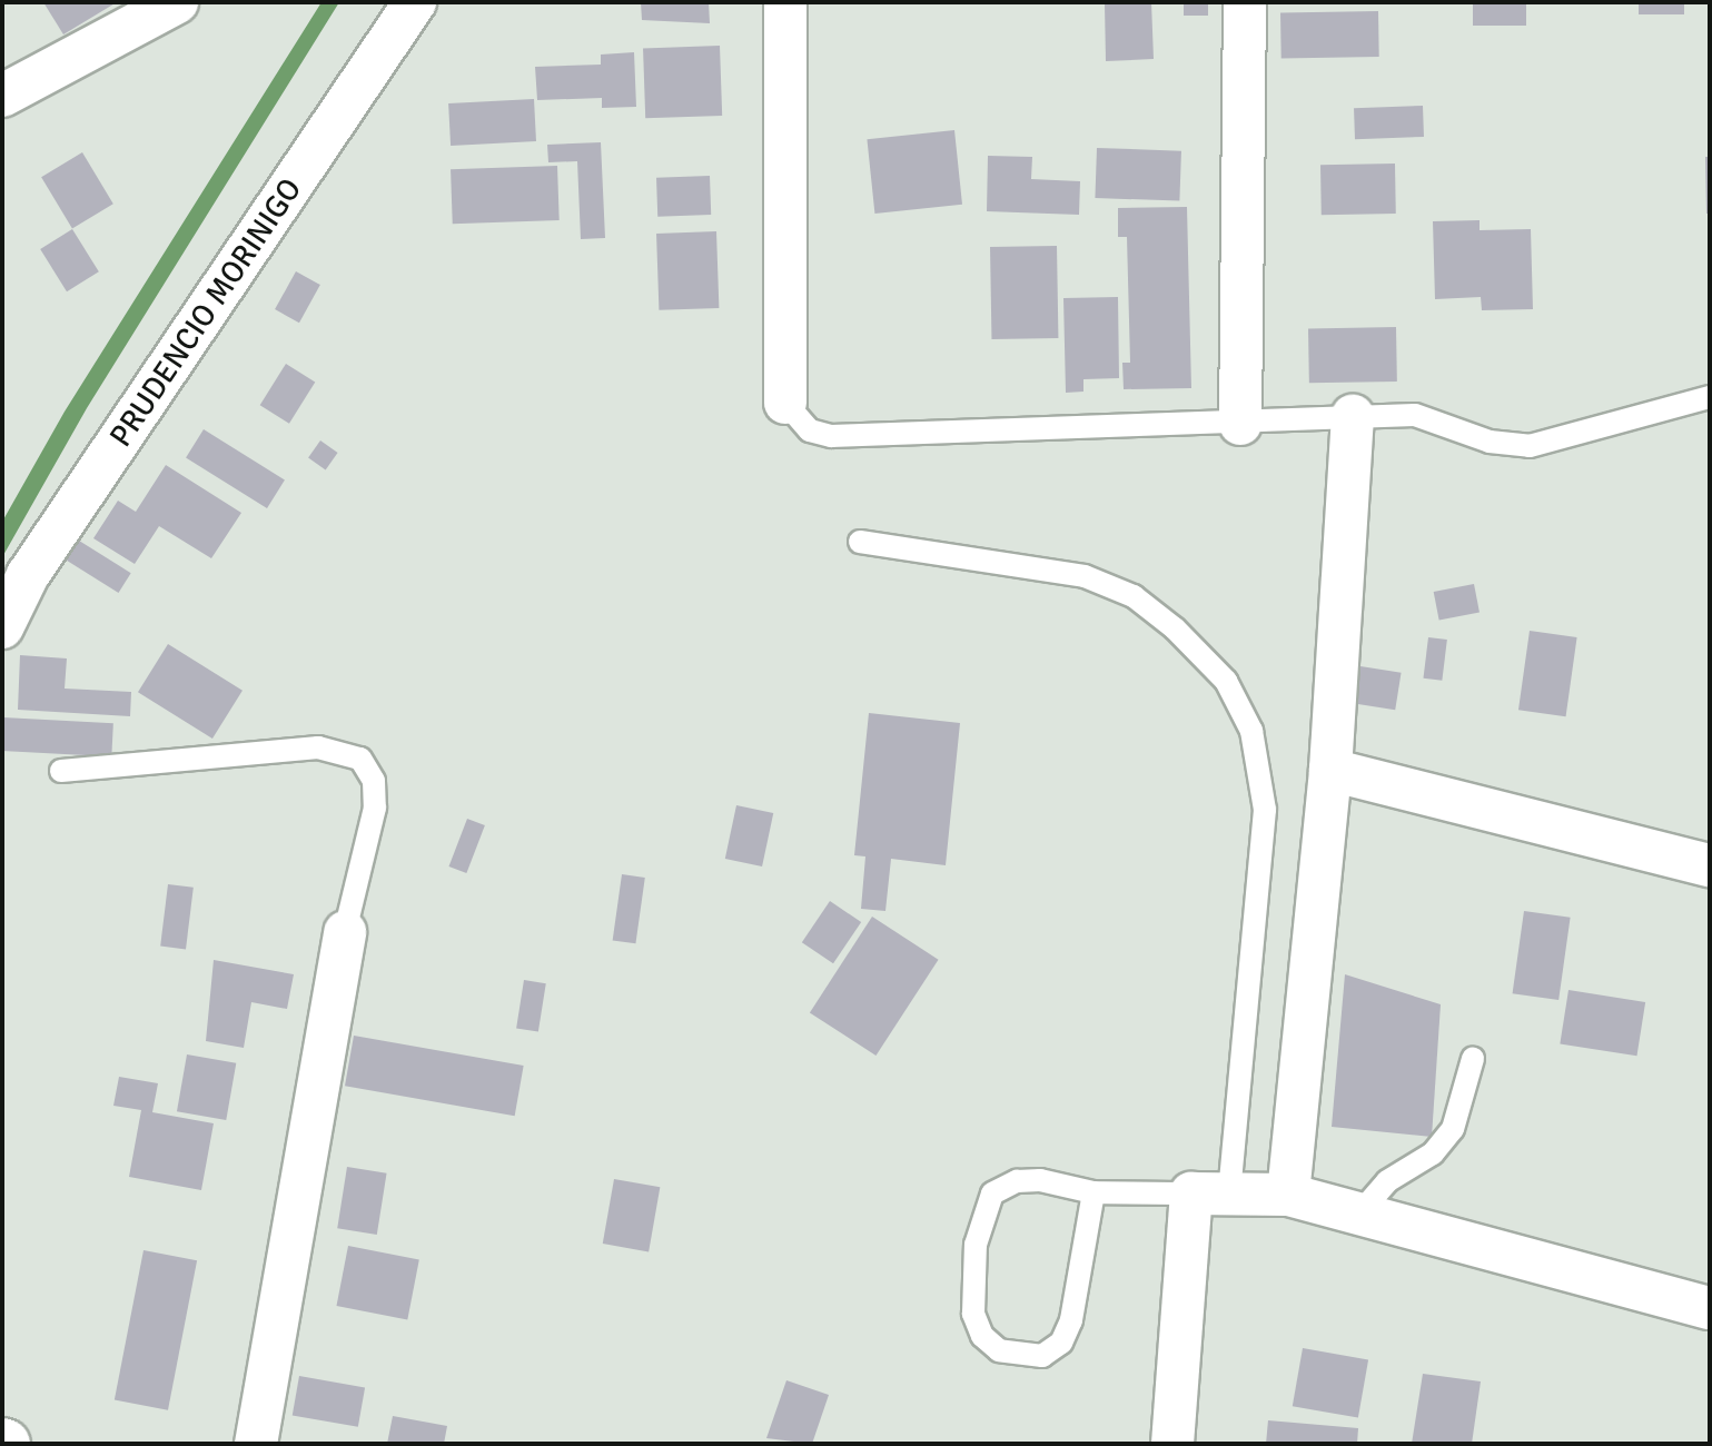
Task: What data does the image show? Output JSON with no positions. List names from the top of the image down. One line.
{"streets":{"street":["PRUDENCIO MORINIGO"]}}
